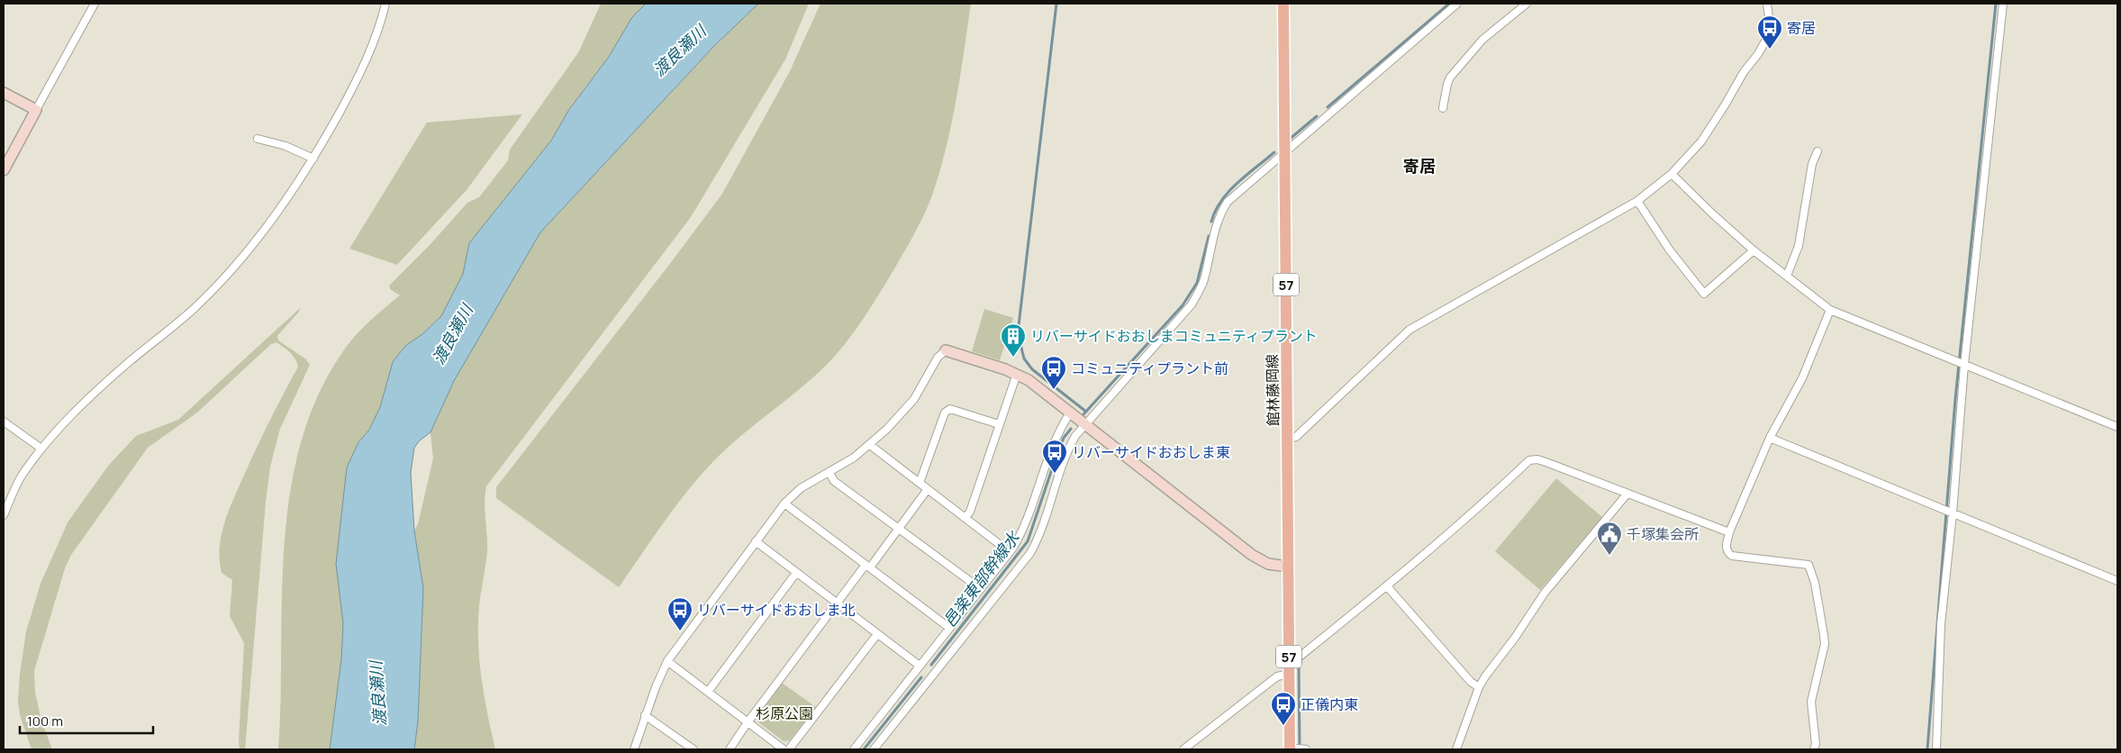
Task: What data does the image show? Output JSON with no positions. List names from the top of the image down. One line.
{"streets":{"main road":["57","館林藤岡線"]},"districts":["寄居"],"water":["渡良瀬川","邑楽東部幹線水"],"parks":["杉原公園"],"places":{"bus stop":["寄居","コミュニティプラント前","リバーサイドおおしま東","リバーサイドおおしま北","正儀内東"],"building":["リバーサイドおおしまコミュニティプラント"],"public building":["千塚集会所"]},"scale_bar":"100 m"}
